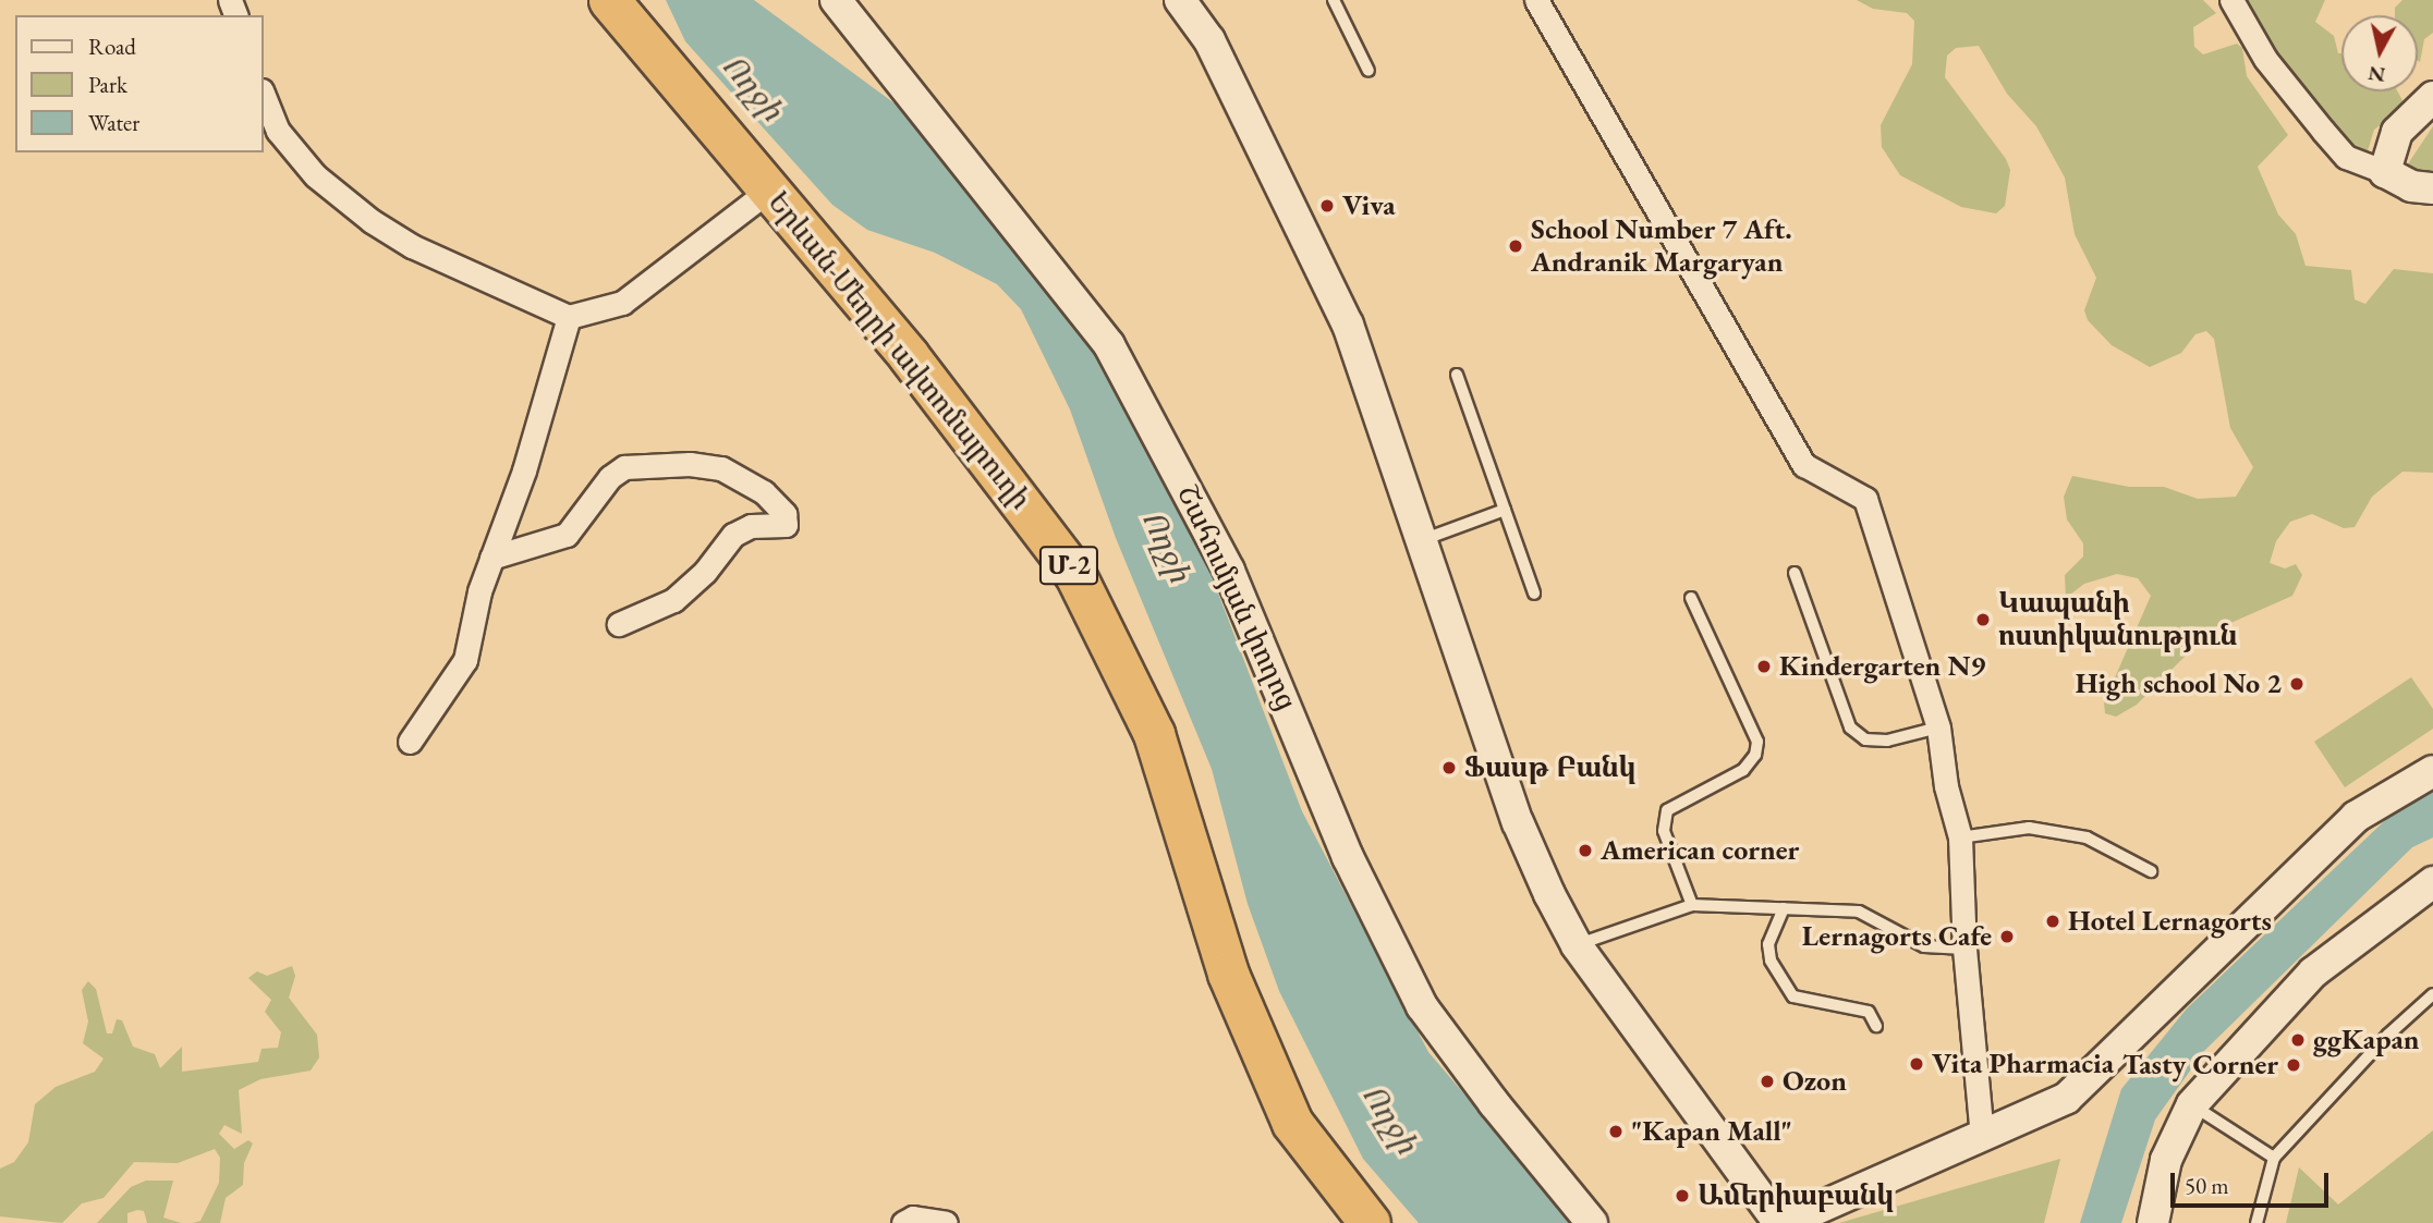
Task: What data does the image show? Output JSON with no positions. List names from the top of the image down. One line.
{"streets":{"highway":["Երևան-Մեղրի ավտոմայրուղի","Մ-2"],"street":["Շահումյան փողոց"]},"water":["Ողջի"],"places":["Viva","School Number 7 Aft. Andranik Margaryan","Կապանի ոստիկանություն","Kindergarten N9","High school No 2","Ֆասթ Բանկ","American corner","Hotel Lernagorts","Lernagorts Cafe","ggKapan","Vita Pharmacia","Tasty Corner","Ozon","\"Kapan Mall\"","Ամերիաբանկ"],"legend":["Road","Park","Water"],"scale_bar":"50 m","north":"bottom"}
